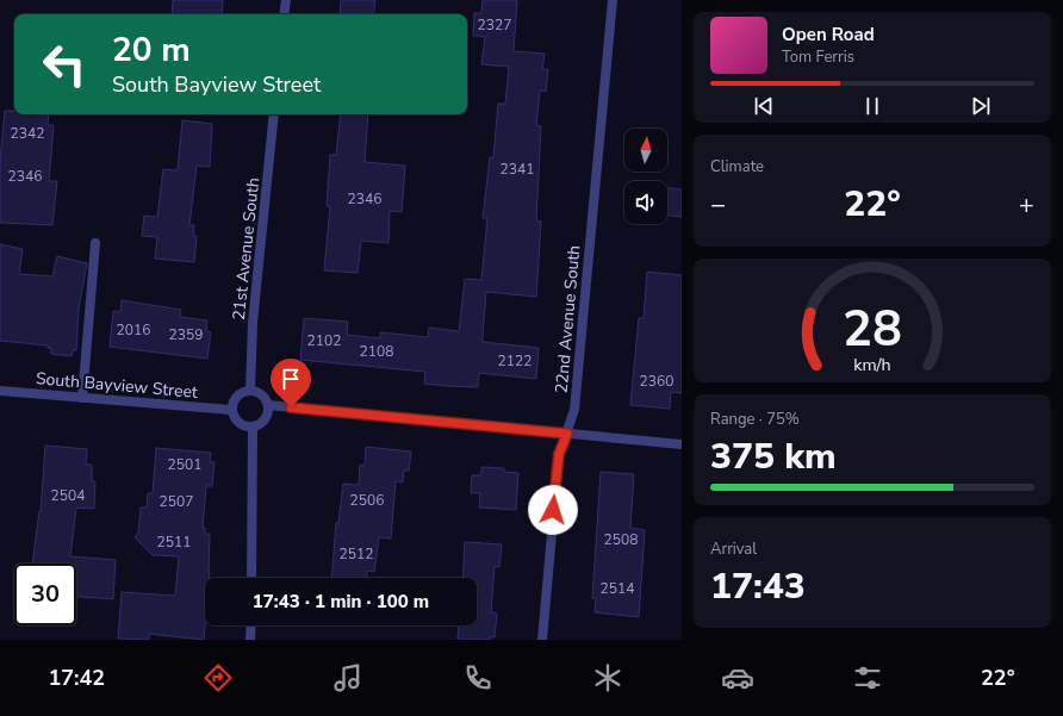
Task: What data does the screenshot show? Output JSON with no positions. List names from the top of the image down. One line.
{"streets":{"street":["21st Avenue South","22nd Avenue South","South Bayview Street"]},"crossings":[["21st Avenue South","South Bayview Street"]],"house_numbers":["2327","2342","2341","2346","2346","2016","2359","2102","2108","2122","2360","2501","2504","2506","2507","2508","2511","2512","2514"],"north":"top","page":{"turn":["20 m","South Bayview Street"],"song":["Open Road","Tom Ferris"],"tile":["Climate",["Range · 75%","375 km"],["Arrival","17:43"]],"heat":["−","22°","+"],"limit":"30","trip":"17:43 · 1 min · 100 m","tabs":["17:42","22°"],"gauge":["28","km/h"]}}
